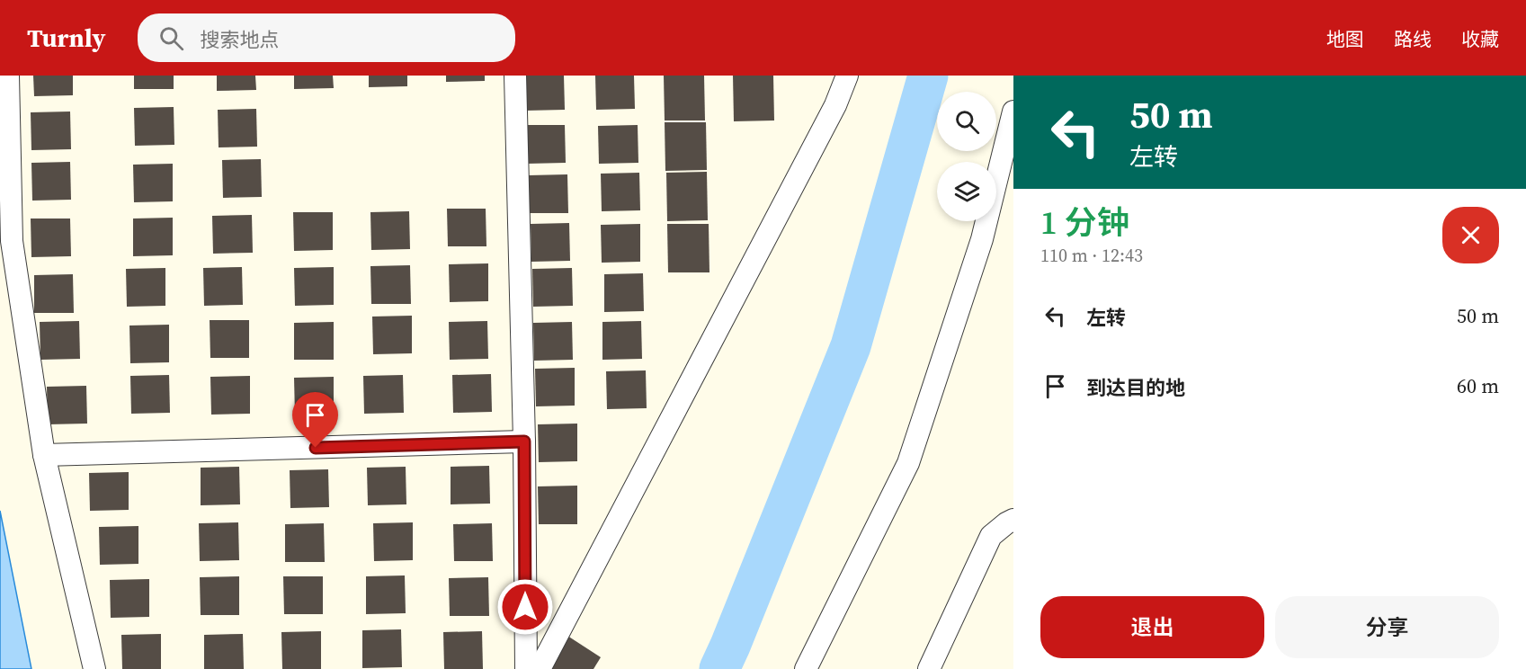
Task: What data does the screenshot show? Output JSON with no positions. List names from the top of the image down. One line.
{"page":{"header":"Turnly","search":"搜索地点","nav":["地图","路线","收藏"],"turn":["50 m","左转"],"heading":["1 分钟","110 m · 12:43"],"list":[{"name":"左转","value":"50 m"},{"name":"到达目的地","value":"60 m"}],"buttons":["退出","分享"]}}
